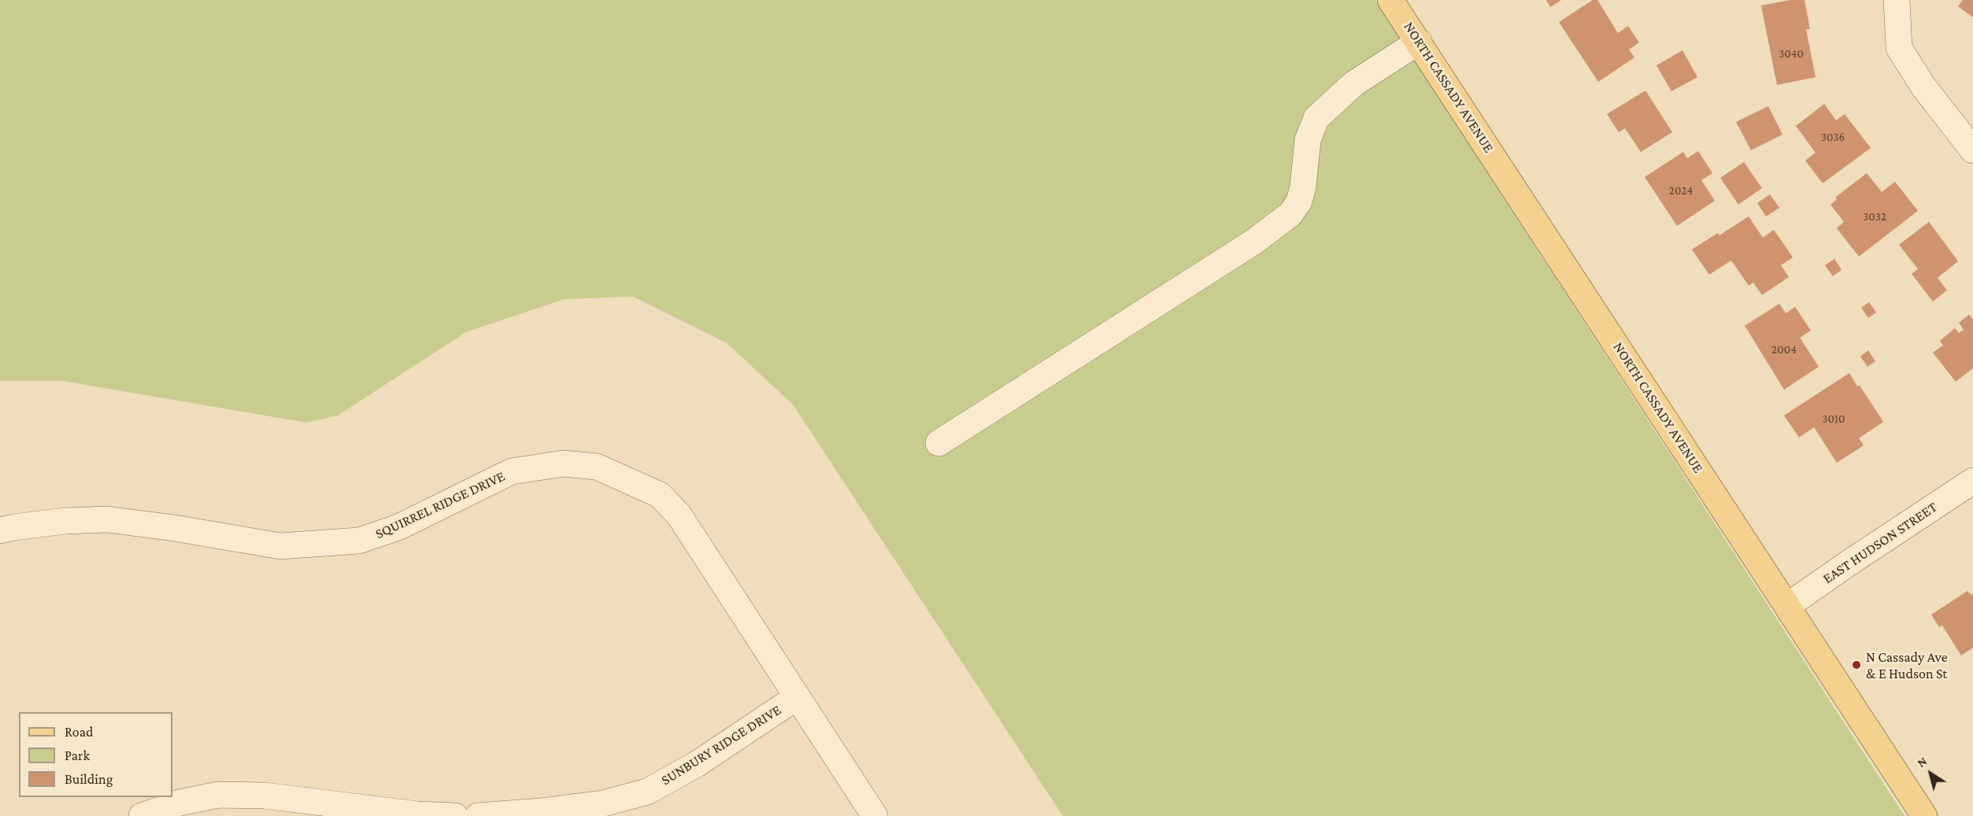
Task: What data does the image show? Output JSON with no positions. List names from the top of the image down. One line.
{"streets":{"main road":["NORTH CASSADY AVENUE"],"street":["SQUIRREL RIDGE DRIVE","EAST HUDSON STREET","SUNBURY RIDGE DRIVE"]},"crossings":[["NORTH CASSADY AVENUE","EAST HUDSON STREET"],["SQUIRREL RIDGE DRIVE","SUNBURY RIDGE DRIVE"]],"places":["N Cassady Ave & E Hudson St"],"house_numbers":["3040","3036","2024","3032","2004","3010"],"legend":["Road","Park","Building"],"north":"top left"}
